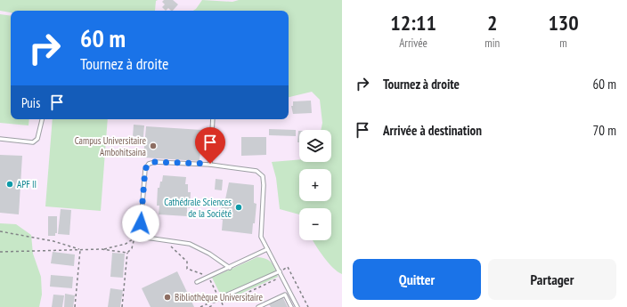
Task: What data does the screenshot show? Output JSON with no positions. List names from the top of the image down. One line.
{"places":["Campus Universitaire Ambohitsaina","APF II","Cathédrale Sciences de la Société","Bibliothèque Universitaire"],"page":{"eta":["12:11","Arrivée","2","min","130","m"],"turn":["60 m","Tournez à droite"],"list":[{"name":"Tournez à droite","value":"60 m"},{"name":"Arrivée à destination","value":"70 m"}],"then":"Puis","map_buttons":["+","−"],"buttons":["Quitter","Partager"]}}
